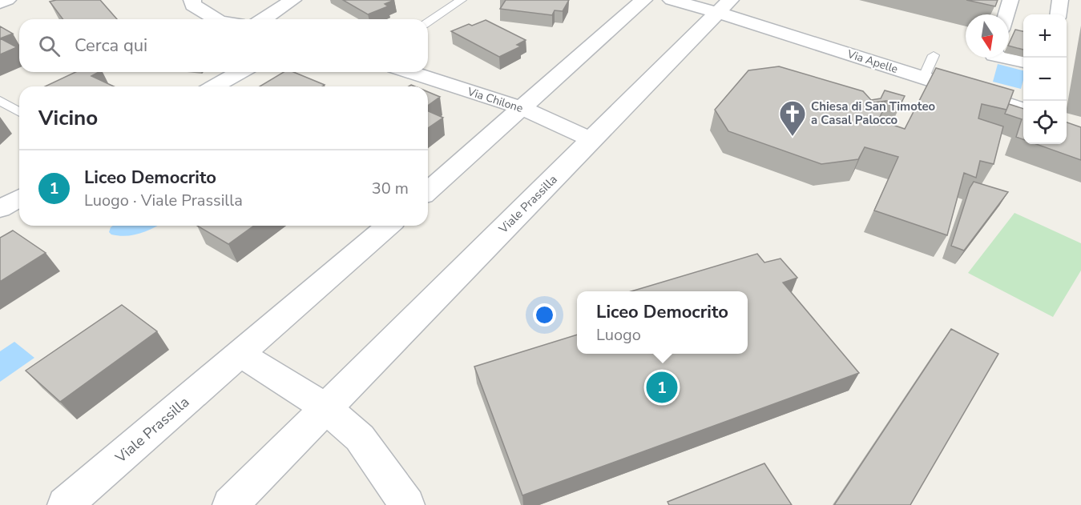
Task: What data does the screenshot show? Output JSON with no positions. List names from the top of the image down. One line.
{"streets":{"street":["Via Apelle","Via Chilone","Viale Prassilla"]},"crossings":[["Via Apelle","Viale Prassilla"],["Via Chilone","Viale Prassilla"]],"places":{"church":["Chiesa di San Timoteo a Casal Palocco"]},"north":"bottom","page":{"map_buttons":["+","−"],"search":"Cerca qui","heading":"Vicino","list":[{"mark":"1","name":"Liceo Democrito","note":"Luogo · Viale Prassilla","value":"30 m"}],"popup":["Liceo Democrito","Luogo"],"pins":"1"}}
